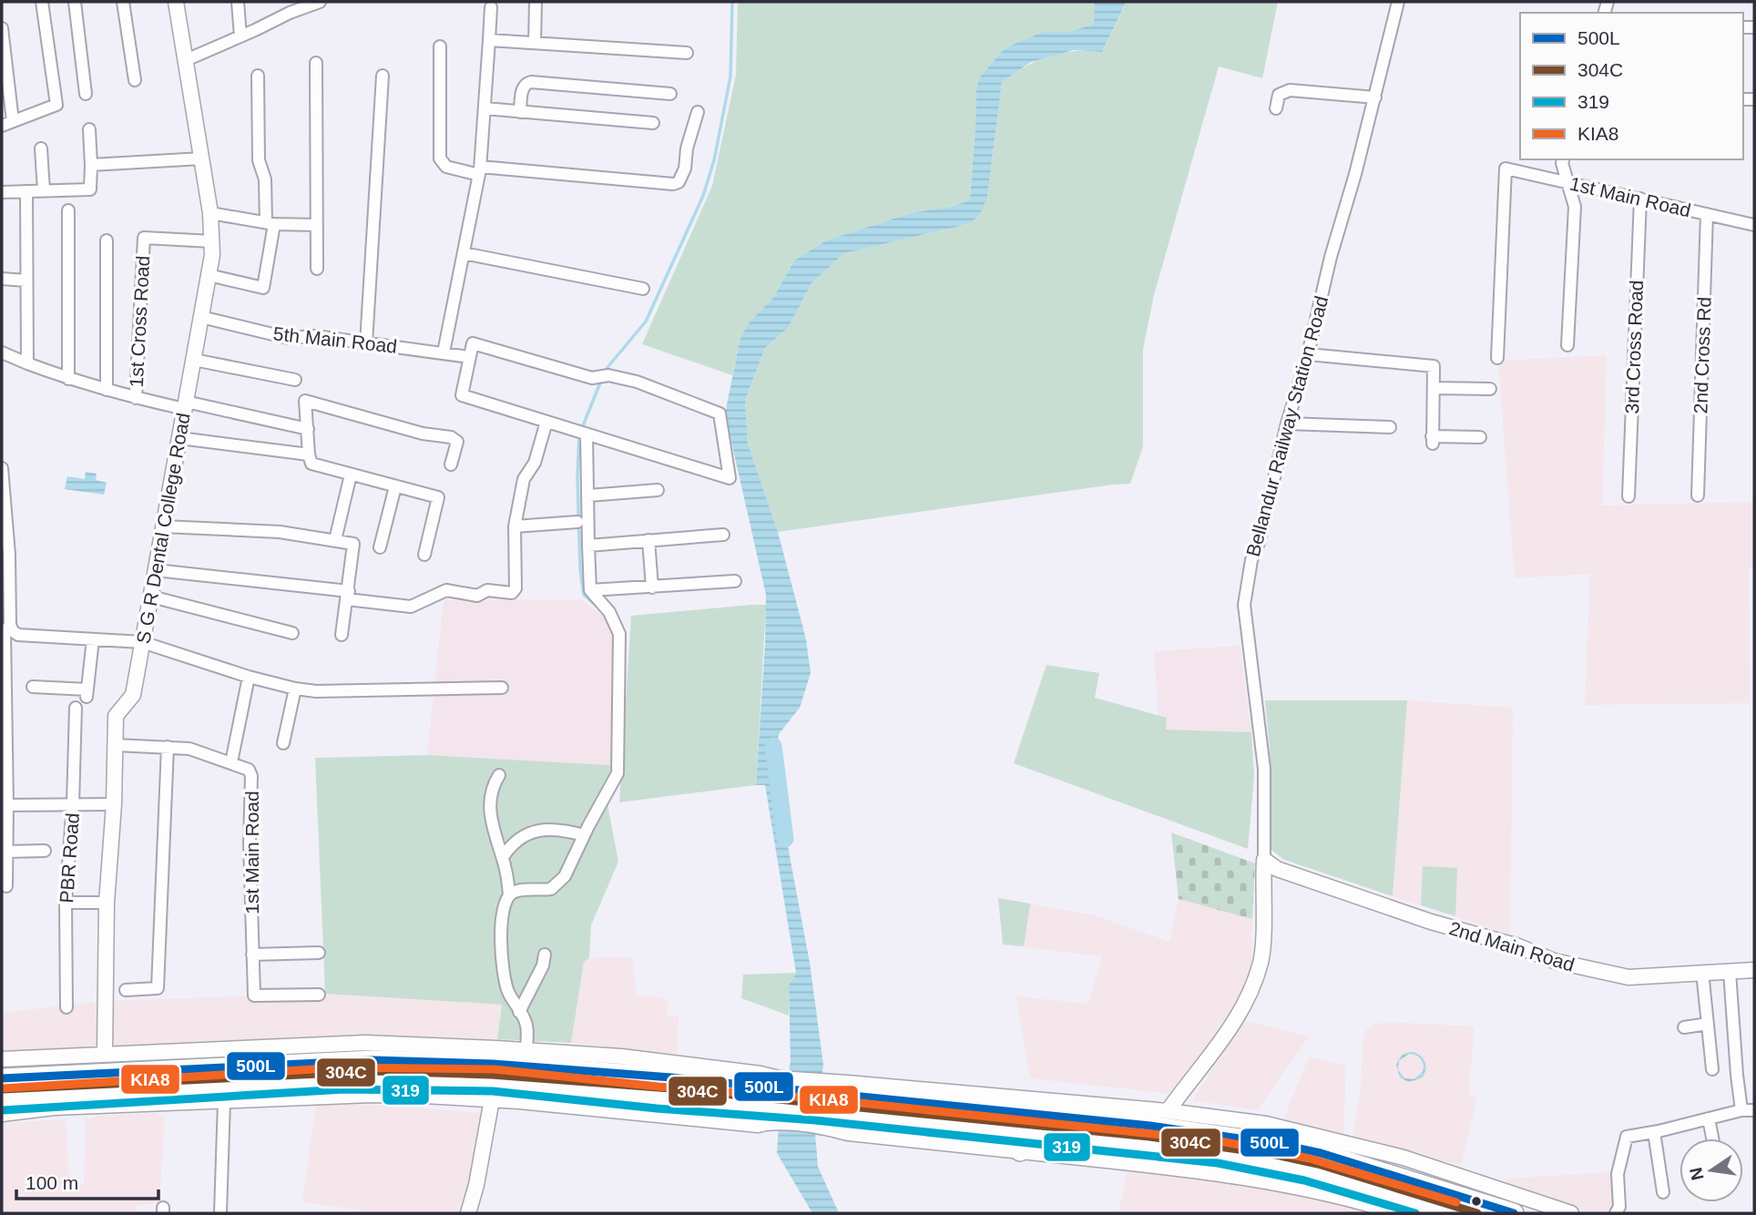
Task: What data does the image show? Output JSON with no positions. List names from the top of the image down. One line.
{"streets":{"street":["1st Main Road","1st Cross Road","5th Main Road","3rd Cross Road","2nd Cross Rd","Bellandur Railway Station Road","S G R Dental College Road","PBR Road","2nd Main Road"]},"crossings":[["1st Main Road","3rd Cross Road"],["1st Main Road","2nd Cross Rd"],["1st Main Road","S G R Dental College Road"],["1st Cross Road","S G R Dental College Road"],["5th Main Road","S G R Dental College Road"],["Bellandur Railway Station Road","2nd Main Road"]],"lines":["transit line 500L","transit line KIA8","transit line 304C","transit line 319"],"legend":["500L","304C","319","KIA8"],"scale_bar":"100 m","north":"left"}
